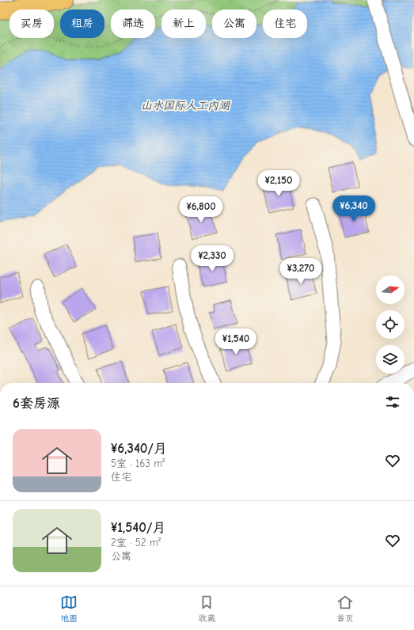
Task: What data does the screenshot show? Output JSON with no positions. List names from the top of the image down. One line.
{"water":["山水国际人工内湖"],"north":"right","page":{"chip":["买房","租房","筛选","新上","公寓","住宅"],"price":["¥2,150","¥6,340","¥6,800","¥2,330","¥3,270","¥1,540"],"heading":"6套房源","list":[{"name":"¥6,340/月","note":"5室 · 163 m² · 住宅"},{"name":"¥1,540/月","note":"2室 · 52 m² · 公寓"}],"tabs":["地图","收藏","首页"]}}
